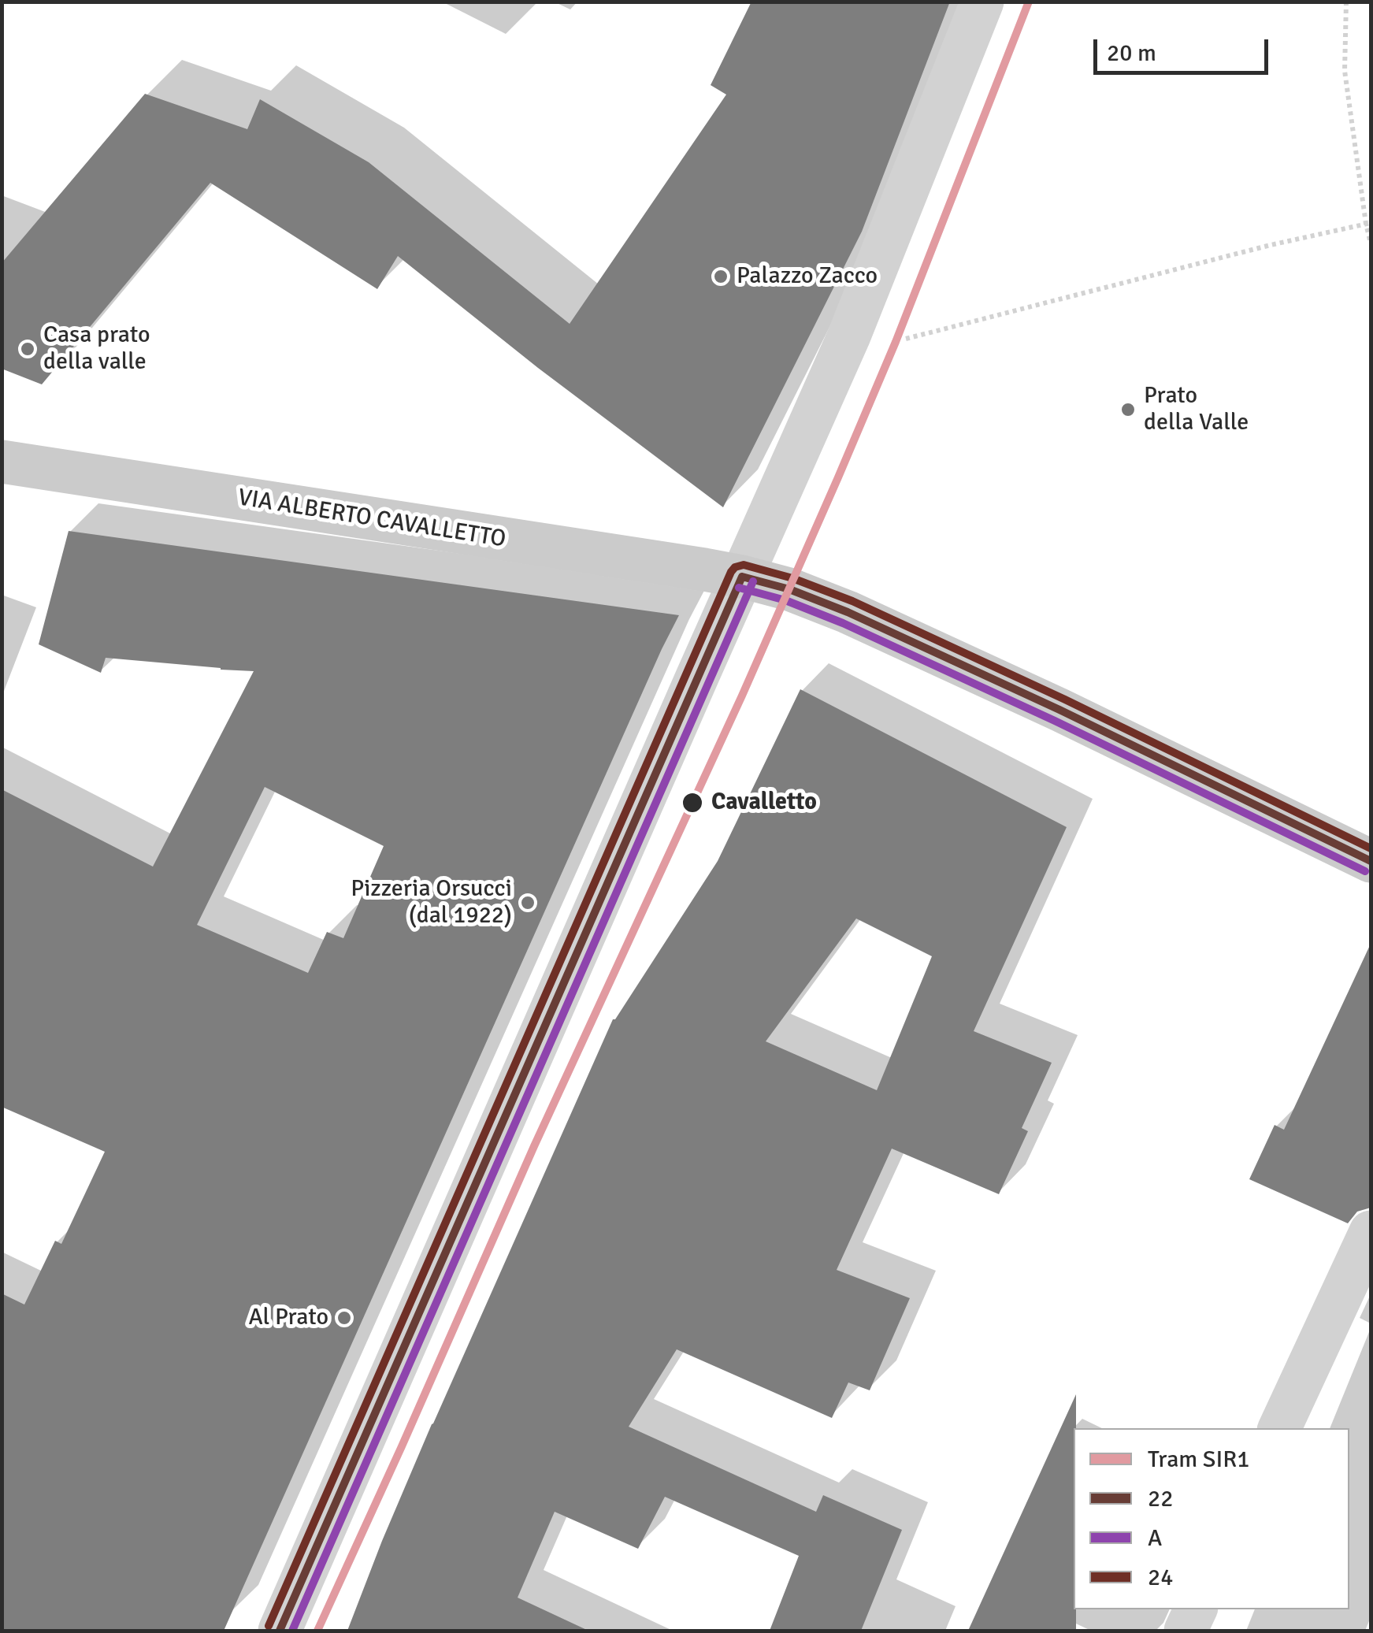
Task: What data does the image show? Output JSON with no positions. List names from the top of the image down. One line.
{"streets":{"street":["VIA ALBERTO CAVALLETTO"]},"places":["Palazzo Zacco","Casa prato della valle","Prato della Valle","Cavalletto","Pizzeria Orsucci (dal 1922)","Al Prato"],"lines":["tram line SIR1","transit line 24","transit line 22","transit line A"],"legend":["Tram SIR1","22","A","24"],"scale_bar":"20 m"}
